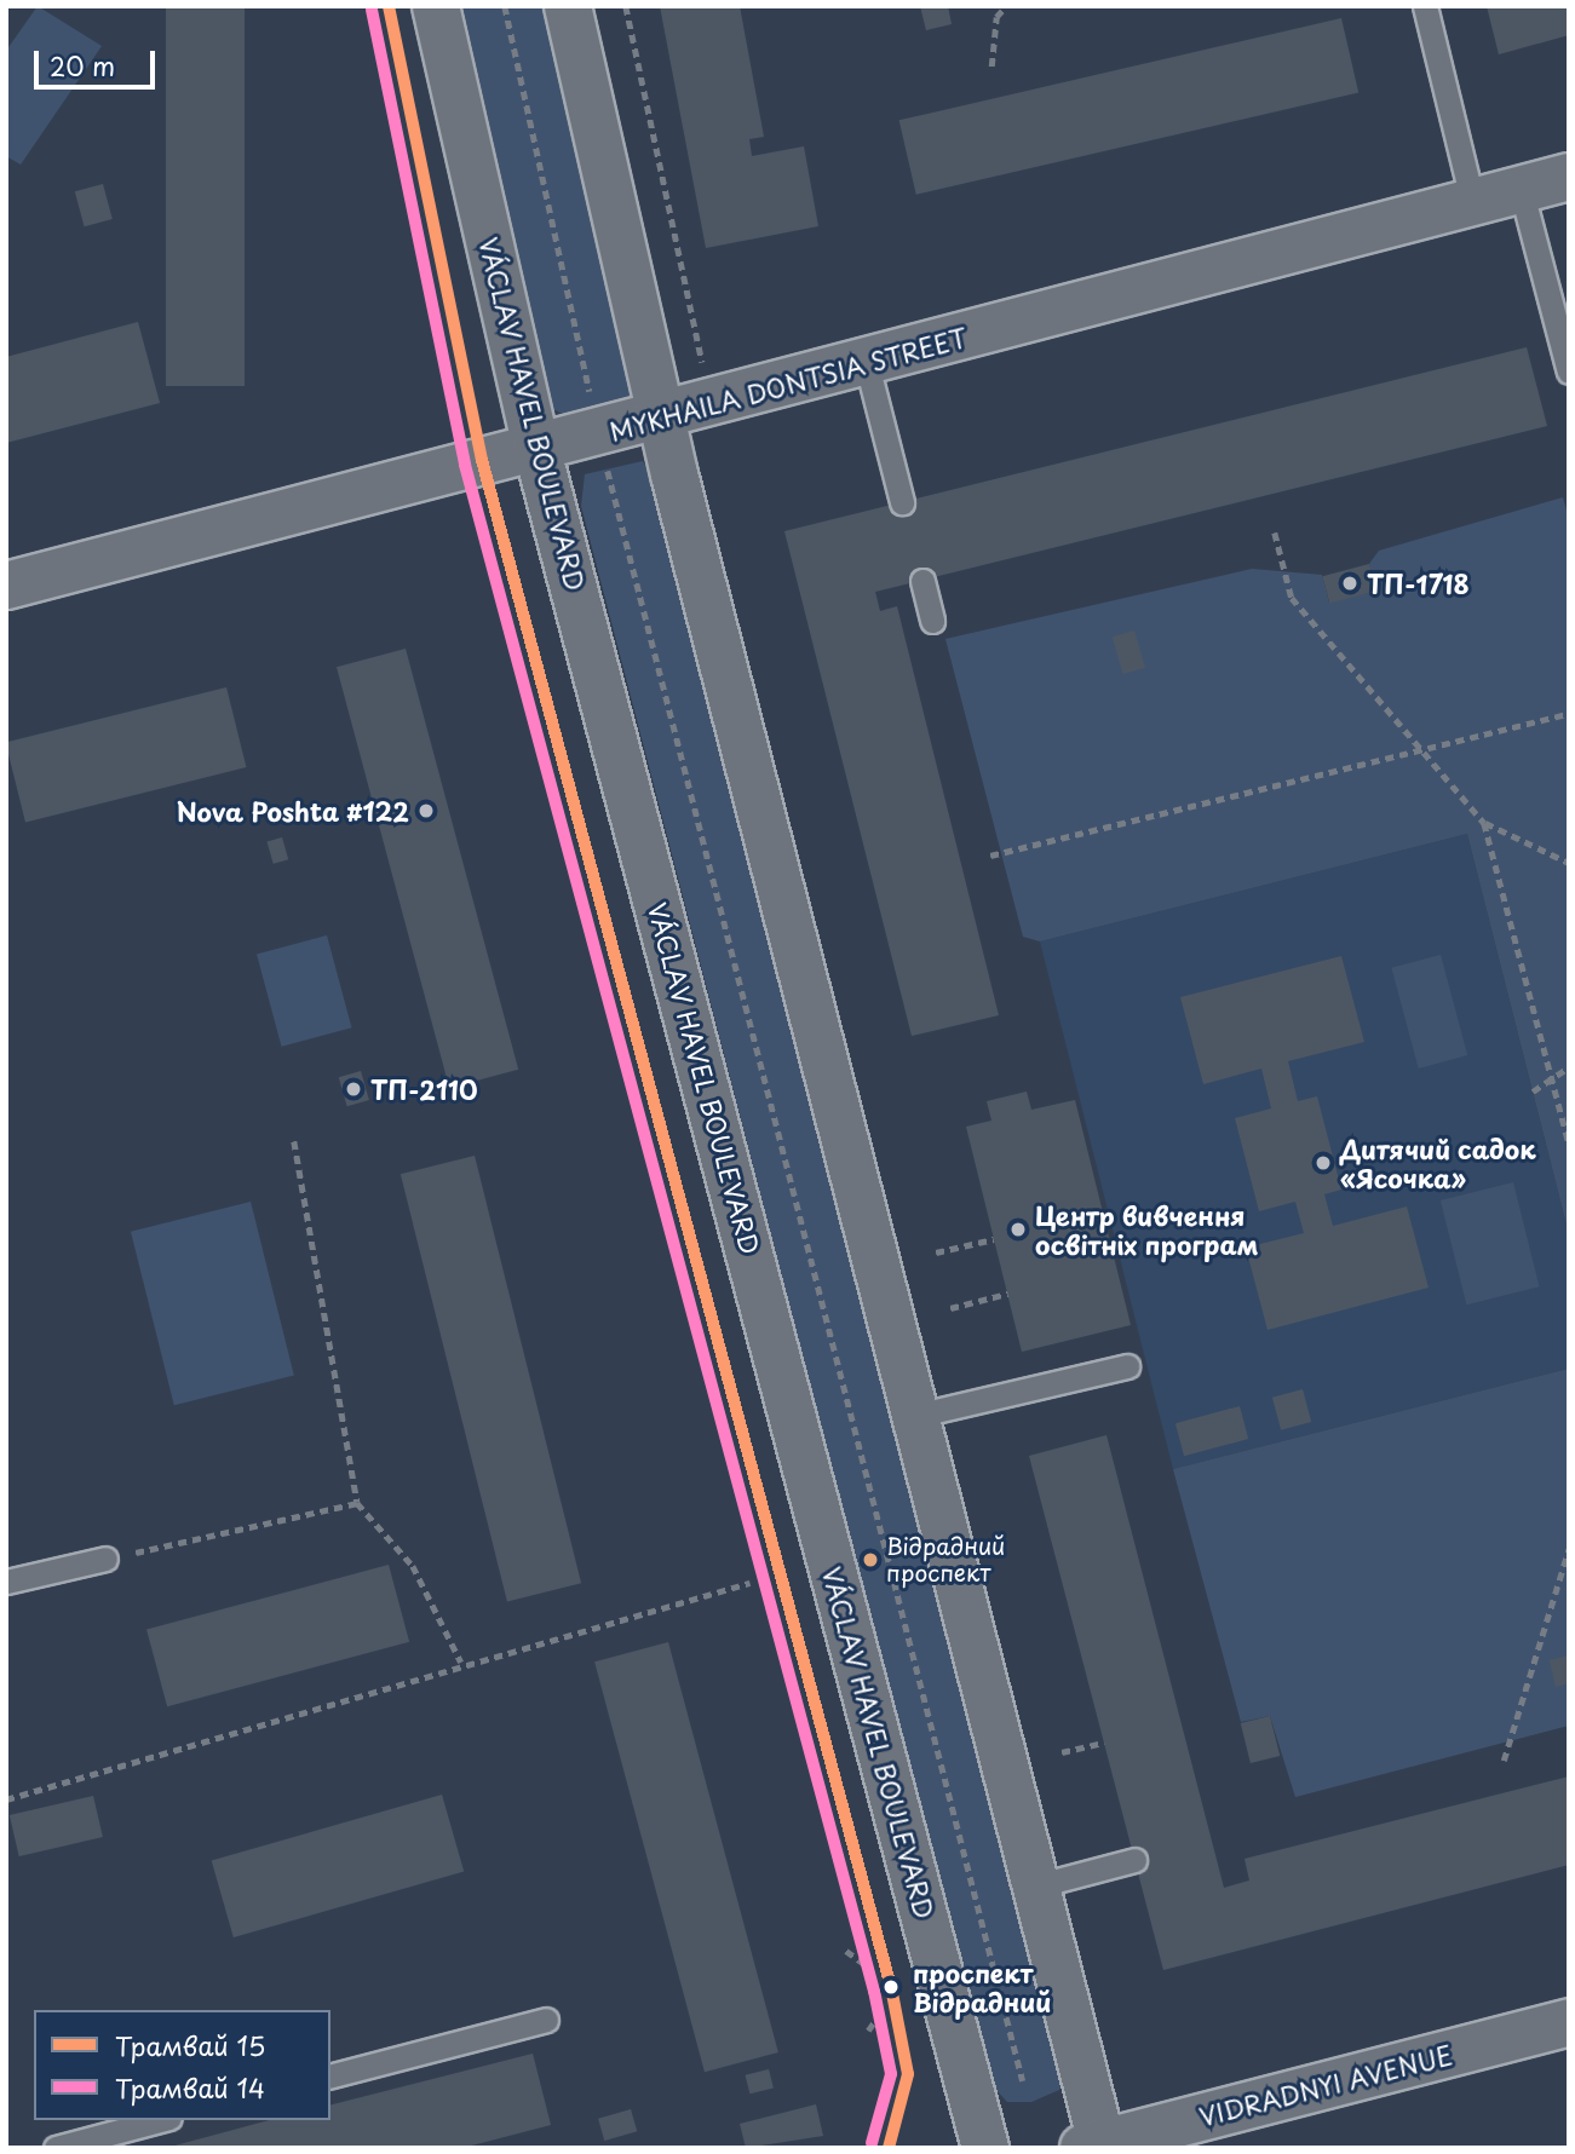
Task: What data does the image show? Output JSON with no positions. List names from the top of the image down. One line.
{"streets":{"main road":["MYKHAILA DONTSIA STREET","VÁCLAV HAVEL BOULEVARD","VIDRADNYI AVENUE"]},"crossings":[["MYKHAILA DONTSIA STREET","VÁCLAV HAVEL BOULEVARD"]],"places":["ТП-1718","Nova Poshta #122","ТП-2110","Дитячий садок «Ясочка»","Центр вивчення освітніх програм","Відрадний проспект","проспект Відрадний"],"lines":["tram line 15","tram line 14"],"legend":["Трамвай 15","Трамвай 14"],"scale_bar":"20 m"}
